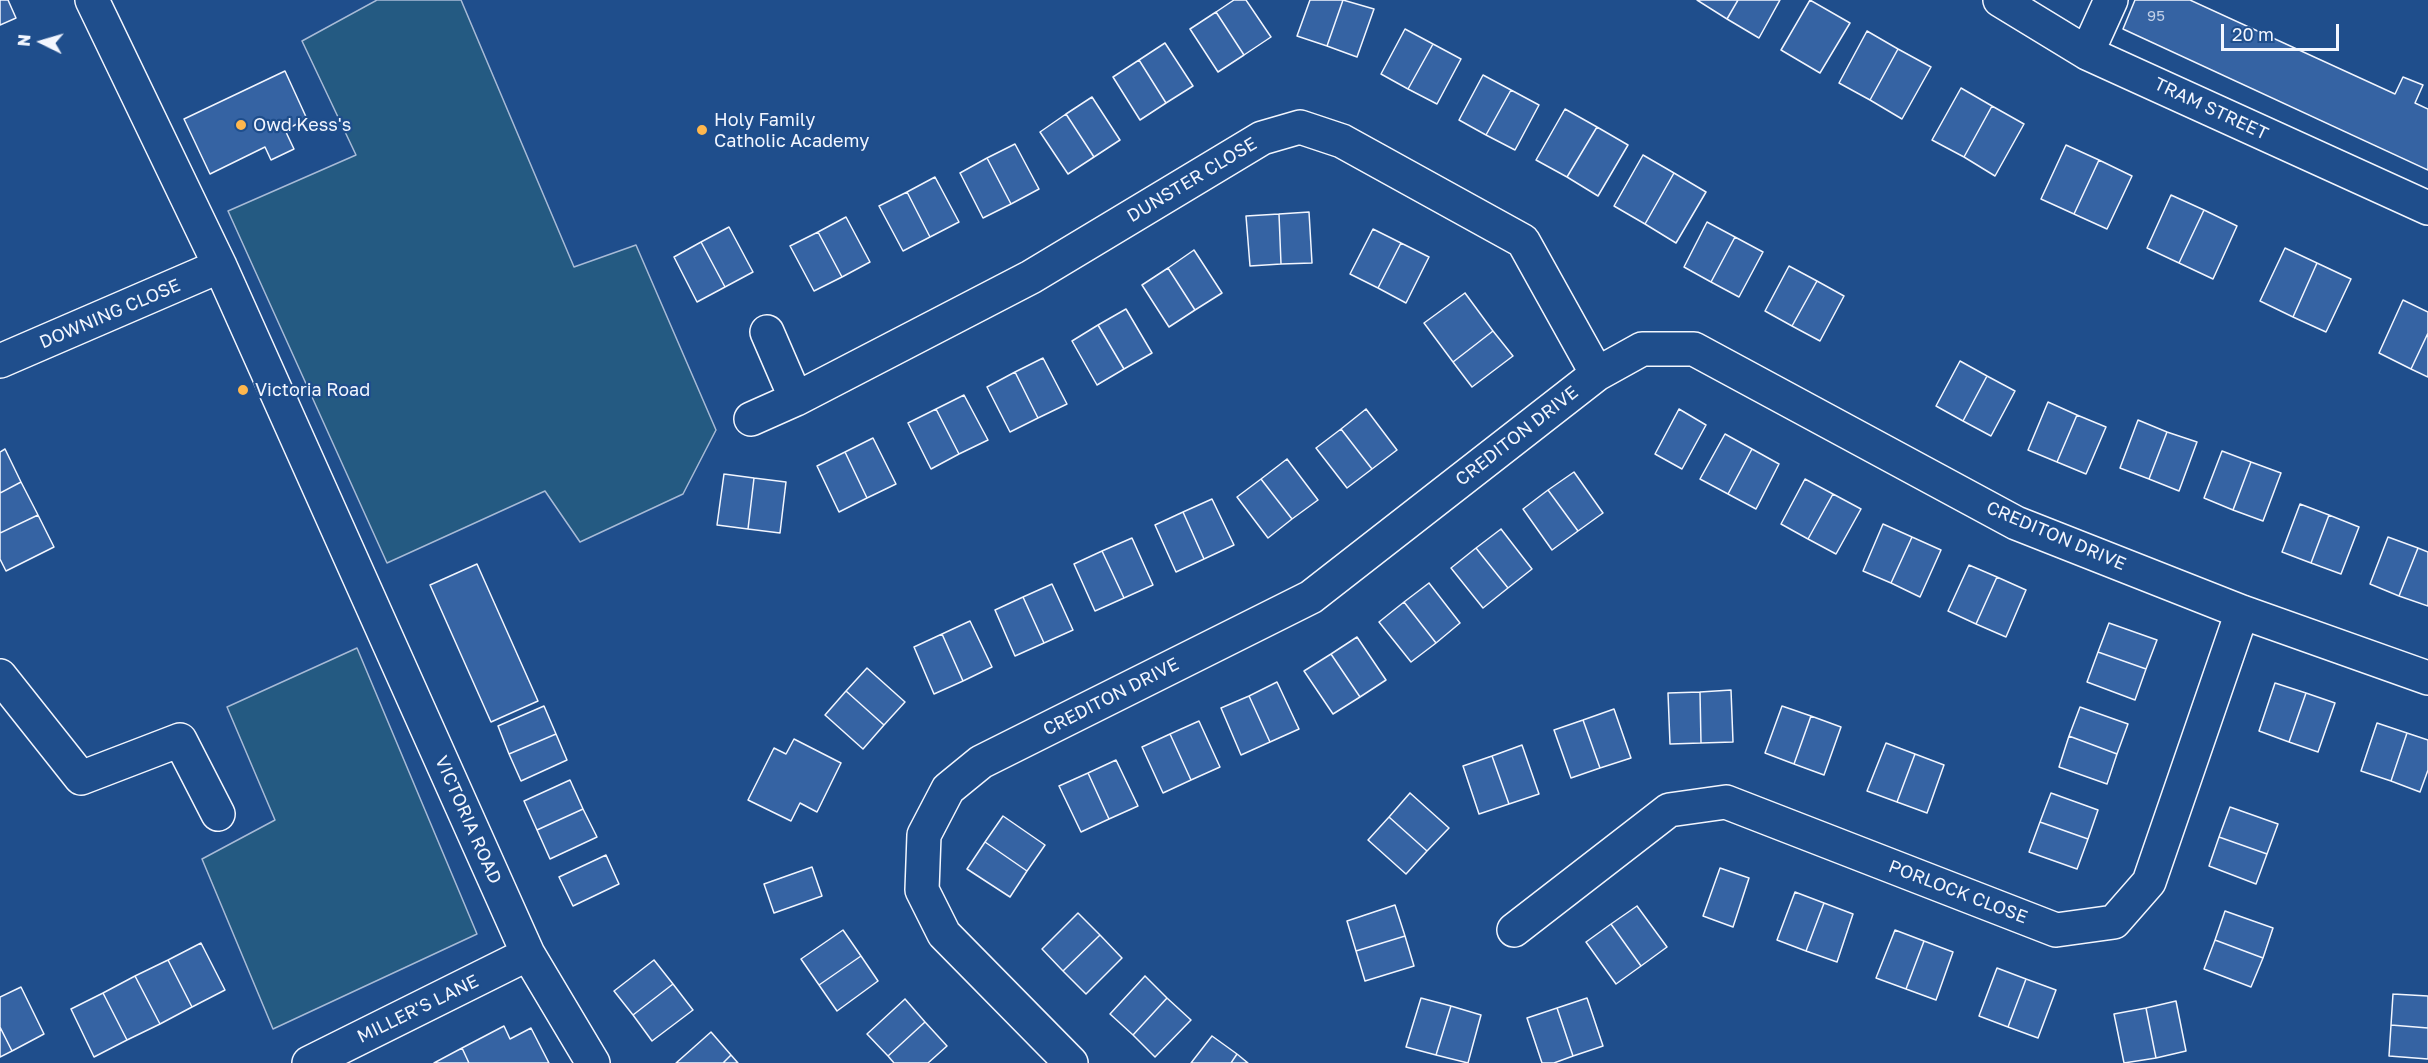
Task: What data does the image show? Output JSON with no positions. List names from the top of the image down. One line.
{"streets":{"street":["TRAM STREET","DUNSTER CLOSE","DOWNING CLOSE","CREDITON DRIVE","VICTORIA ROAD","PORLOCK CLOSE","MILLER'S LANE"]},"crossings":[["DUNSTER CLOSE","CREDITON DRIVE"],["DOWNING CLOSE","VICTORIA ROAD"],["CREDITON DRIVE","PORLOCK CLOSE"],["VICTORIA ROAD","MILLER'S LANE"]],"places":["Owd Kess's","Holy Family Catholic Academy","Victoria Road"],"house_numbers":["95"],"scale_bar":"20 m","north":"left"}
